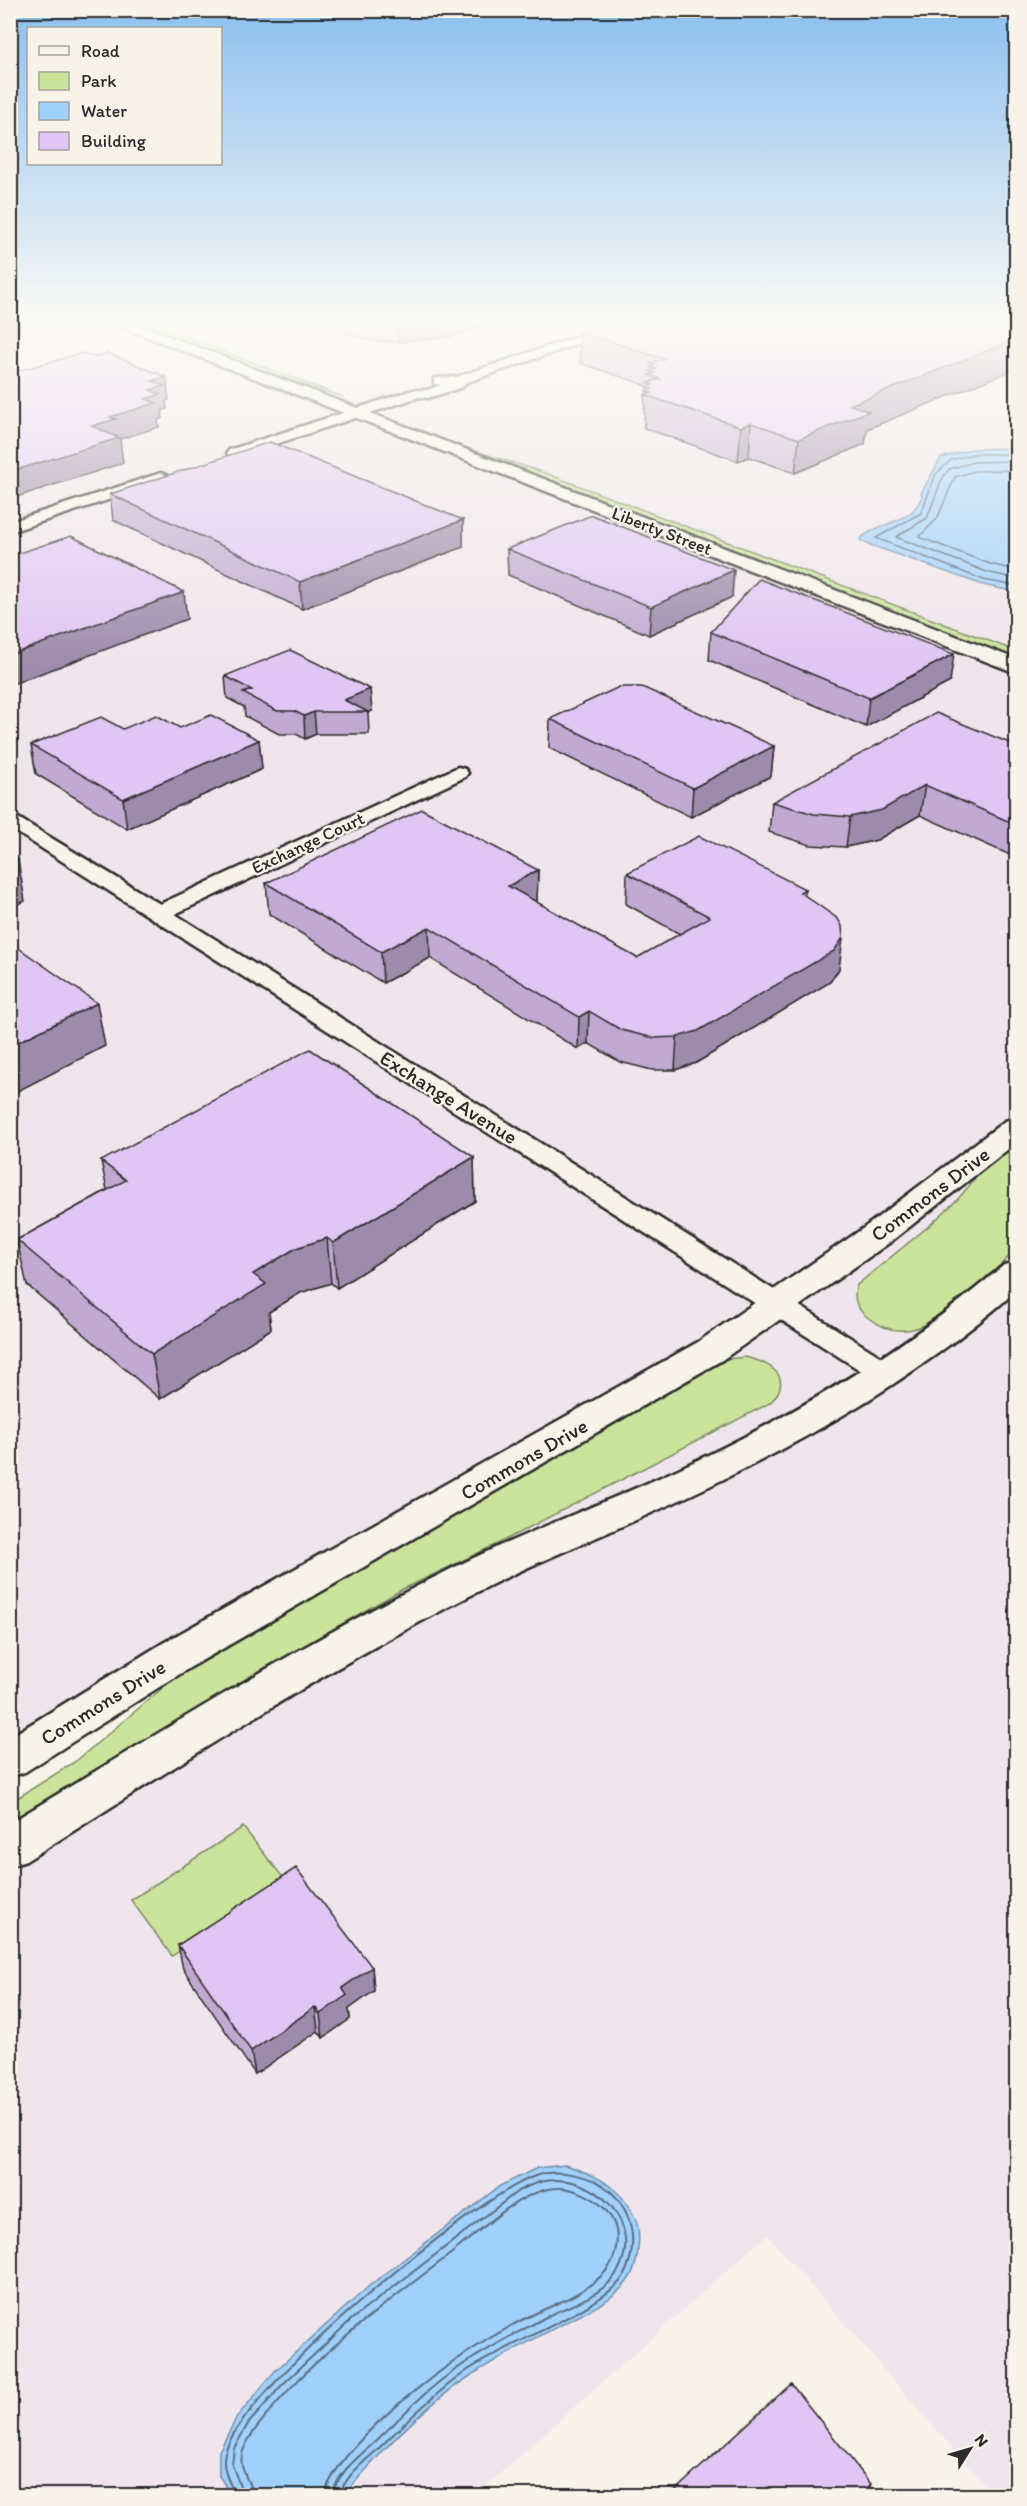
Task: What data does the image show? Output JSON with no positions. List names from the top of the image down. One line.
{"streets":{"street":["Liberty Street","Exchange Court","Exchange Avenue","Commons Drive"]},"crossings":[["Exchange Court","Exchange Avenue"],["Exchange Avenue","Commons Drive"]],"legend":["Road","Park","Water","Building"],"north":"top right"}
